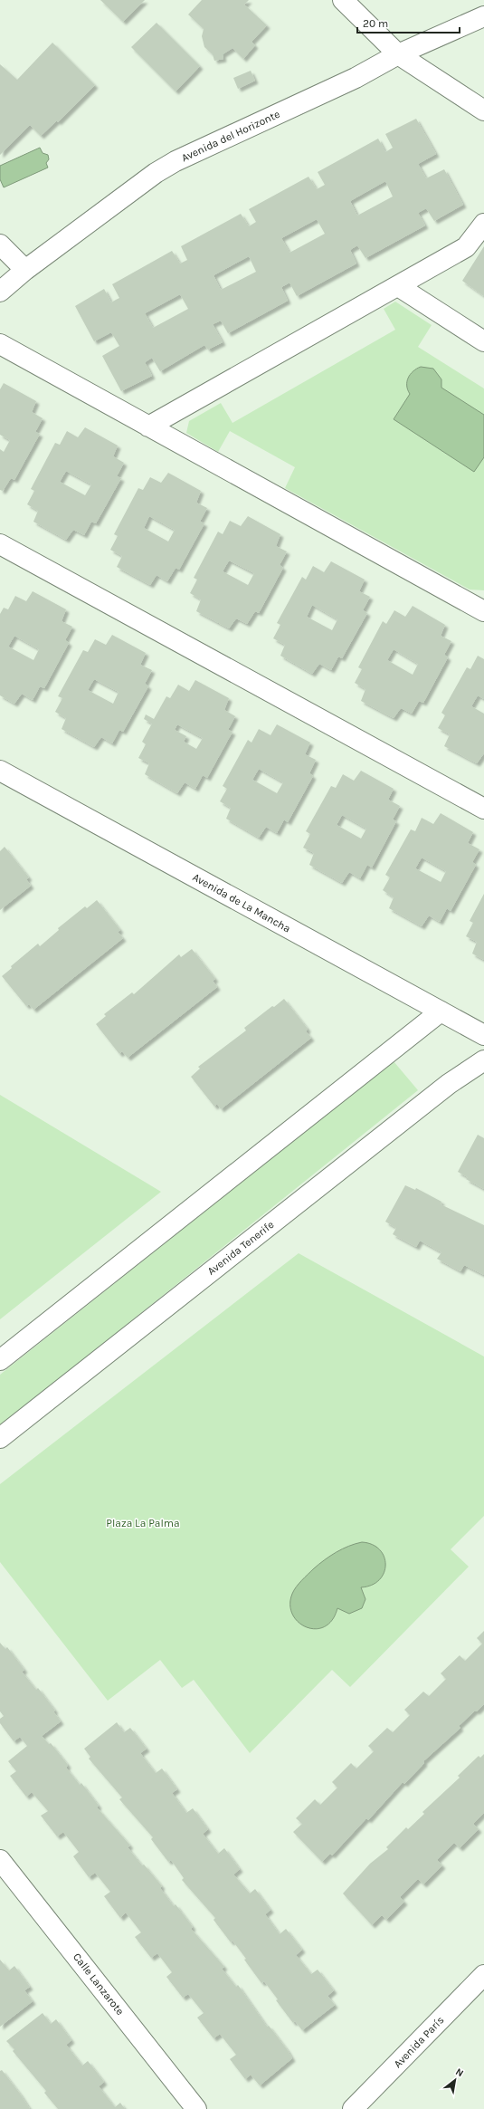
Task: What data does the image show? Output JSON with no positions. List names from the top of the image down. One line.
{"streets":{"street":["Avenida del Horizonte","Avenida de La Mancha","Avenida Tenerife","Calle Lanzarote","Avenida París"]},"parks":["Plaza La Palma"],"scale_bar":"20 m","north":"top right"}
